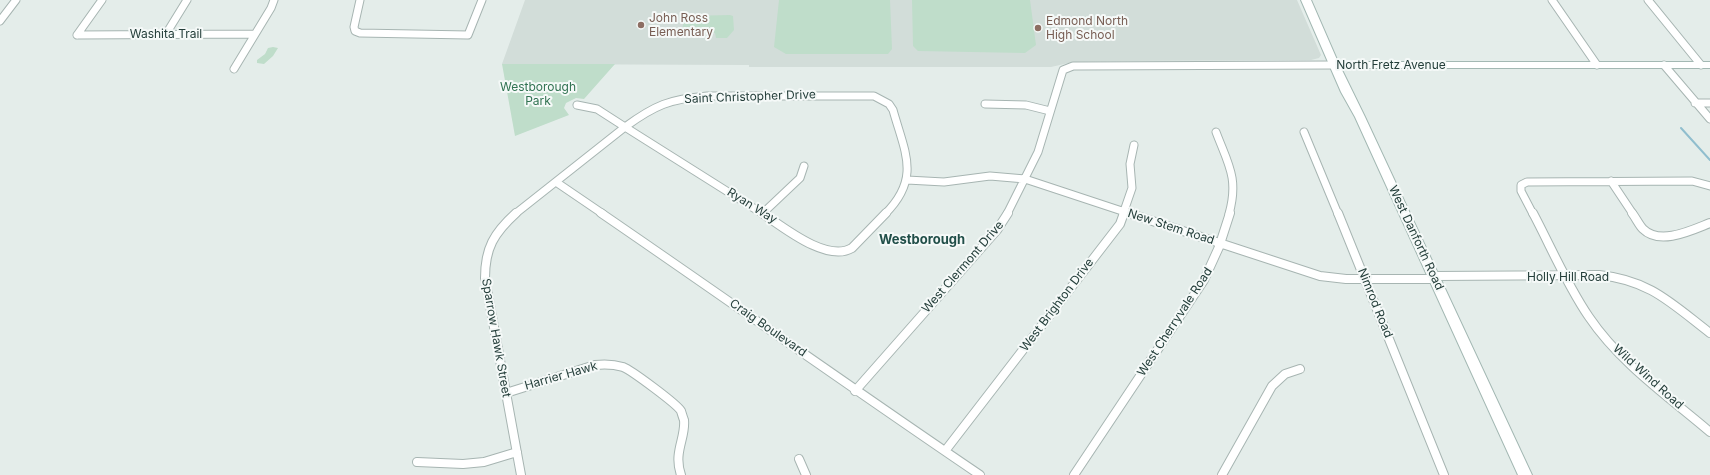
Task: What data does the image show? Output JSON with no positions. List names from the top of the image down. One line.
{"streets":{"main road":["North Fretz Avenue","West Danforth Road"],"street":["Washita Trail","Saint Christopher Drive","Ryan Way","New Stem Road","West Clermont Drive","Holly Hill Road","Nimrod Road","West Brighton Drive","West Cherryvale Road","Craig Boulevard","Sparrow Hawk Street","Harrier Hawk","Wild Wind Road"]},"crossings":[["North Fretz Avenue","West Danforth Road"],["North Fretz Avenue","West Clermont Drive"],["Saint Christopher Drive","Ryan Way"],["Saint Christopher Drive","New Stem Road"],["Saint Christopher Drive","Craig Boulevard"],["Saint Christopher Drive","Sparrow Hawk Street"],["Ryan Way","New Stem Road"],["New Stem Road","West Danforth Road"],["New Stem Road","West Clermont Drive"],["New Stem Road","Holly Hill Road"],["New Stem Road","Nimrod Road"],["New Stem Road","West Brighton Drive"],["New Stem Road","West Cherryvale Road"],["West Danforth Road","Holly Hill Road"],["West Clermont Drive","Craig Boulevard"],["Holly Hill Road","Wild Wind Road"],["West Brighton Drive","Craig Boulevard"],["Craig Boulevard","Sparrow Hawk Street"],["Sparrow Hawk Street","Harrier Hawk"]],"districts":["Westborough"],"parks":["Westborough Park"],"places":["John Ross Elementary","Edmond North High School"]}
